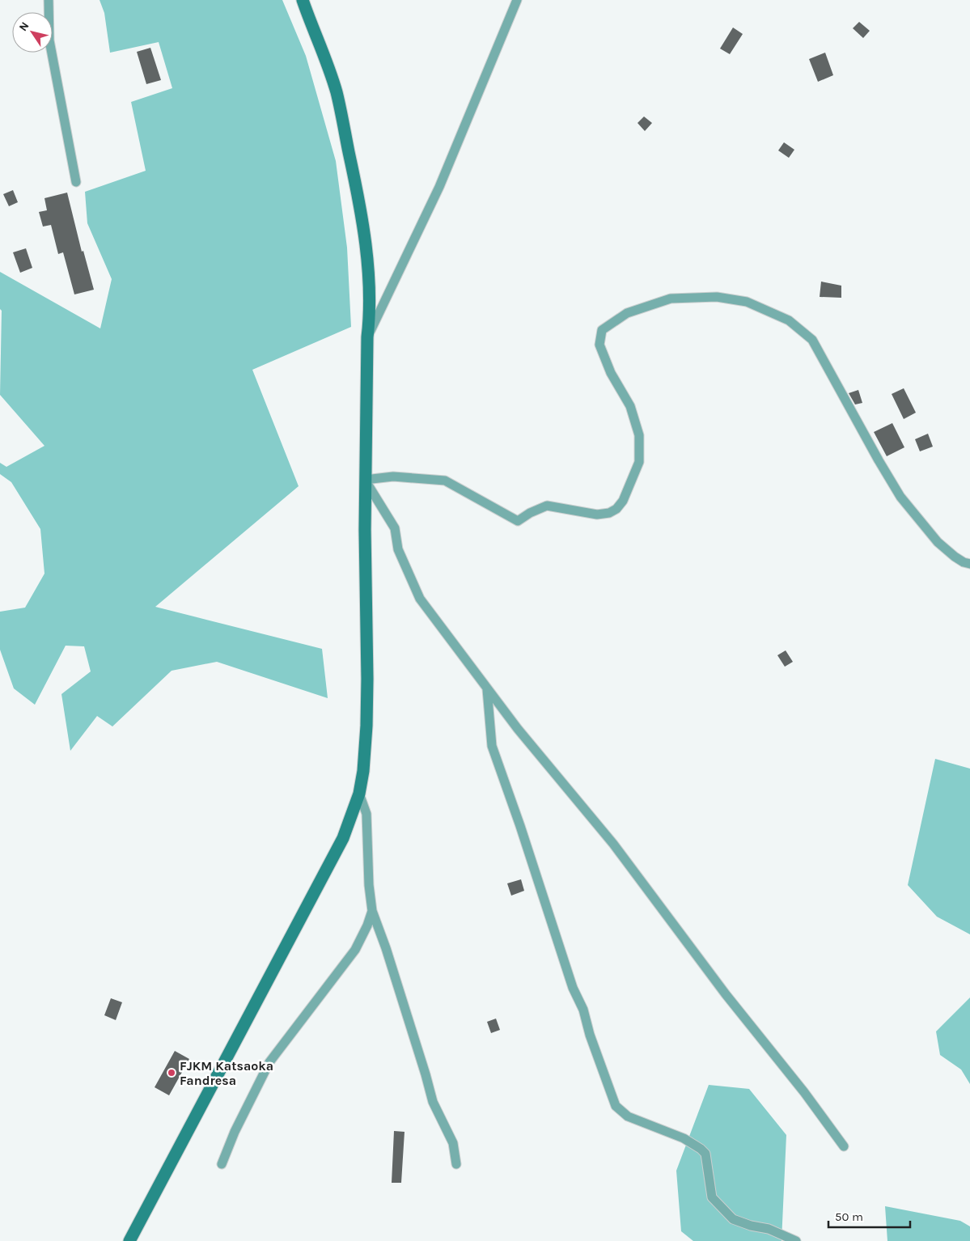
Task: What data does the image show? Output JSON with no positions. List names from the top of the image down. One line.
{"places":["FJKM Katsaoka Fandresa"],"scale_bar":"50 m","north":"top left"}
